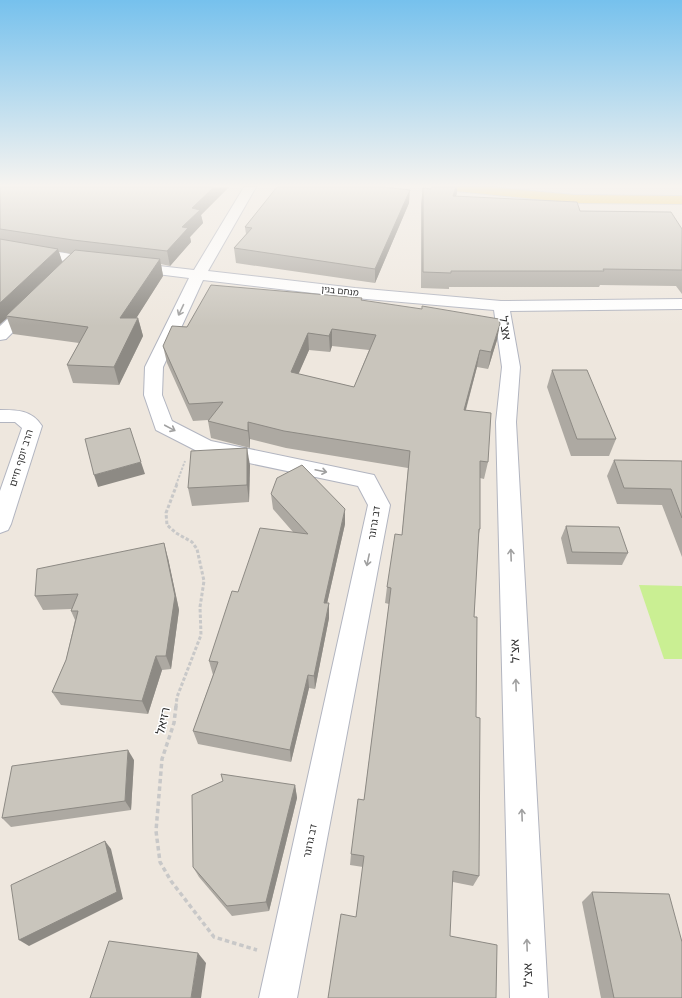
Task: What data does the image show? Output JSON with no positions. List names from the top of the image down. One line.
{"streets":{"street":["מנחם בגין","אצ\"ל","הרב יוסף חיים","דב גרונר"],"path":["רזיאל"]},"crossings":[["מנחם בגין","אצ\"ל"],["מנחם בגין","דב גרונר"],["דב גרונר","רזיאל"]],"one_way":["אצ\"ל"]}
